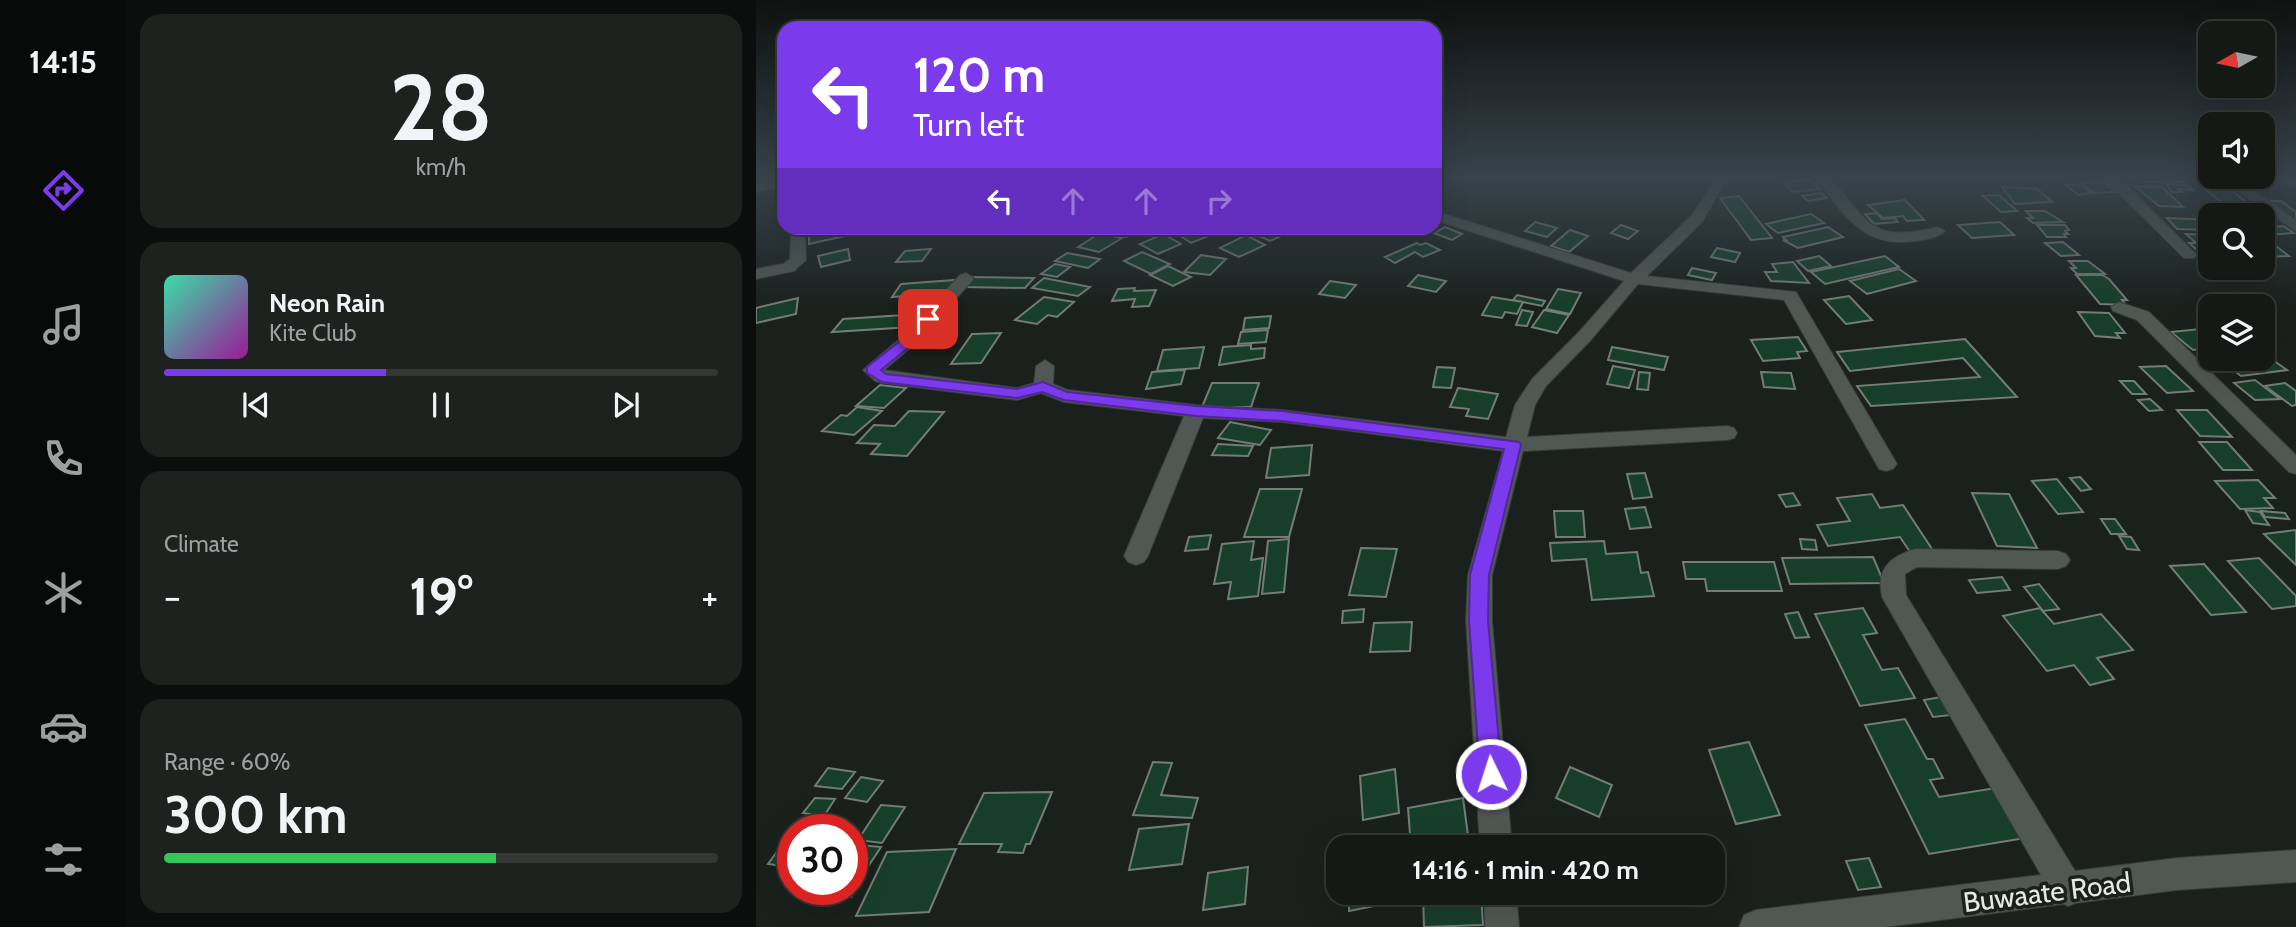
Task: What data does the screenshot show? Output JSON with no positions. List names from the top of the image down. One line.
{"streets":{"street":["Buwaate Road"]},"north":"left","page":{"tabs":"14:15","tile":[["28","km/h"],"Climate",["Range · 60%","300 km"]],"turn":["120 m","Turn left"],"song":["Neon Rain","Kite Club"],"heat":["−","19°","+"],"limit":"30","trip":"14:16 · 1 min · 420 m"}}
